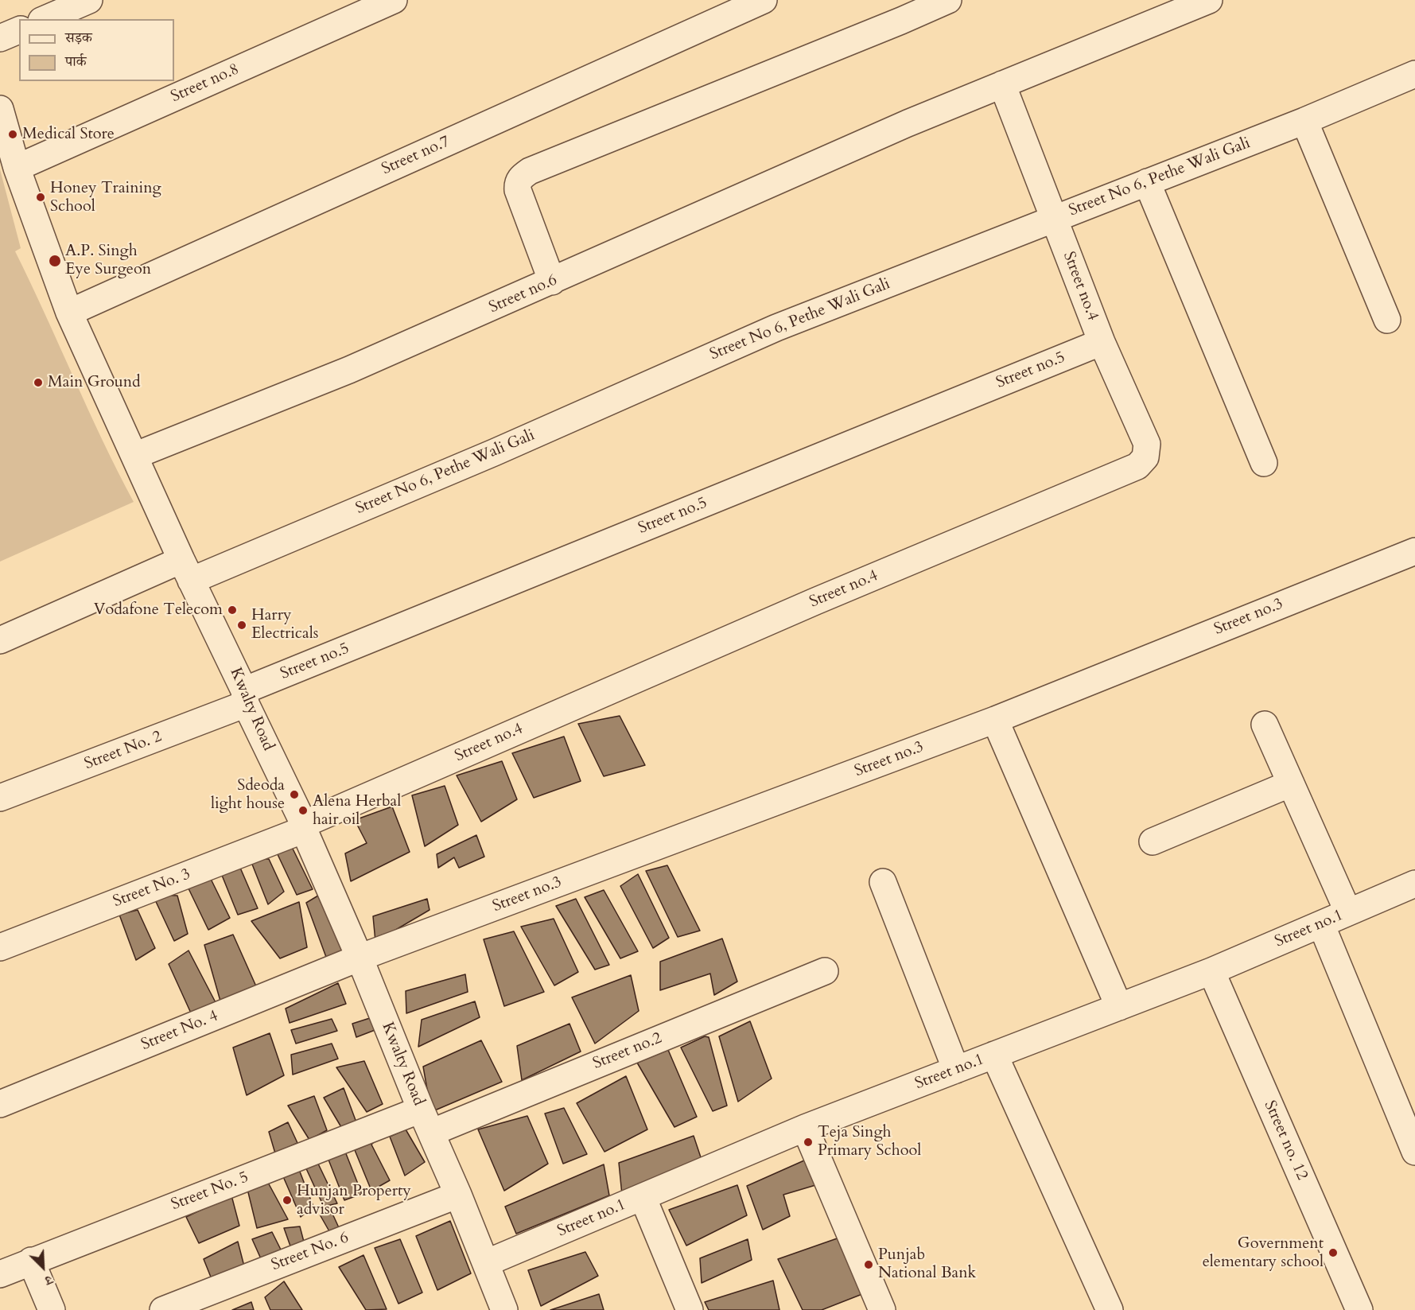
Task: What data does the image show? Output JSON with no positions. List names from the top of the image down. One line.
{"streets":{"street":["Street no.8","Street no.7","Street No 6, Pethe Wali Gali","Street no.4","Street no.6","Street no.5","Street no.3","Kwalty Road","Street No. 2","Street No. 3","Street no.1","Street No. 4","Street no.2","Street no. 12","Street No. 5","Street No. 6"]},"crossings":[["Street no.8","Kwalty Road"],["Street no.7","Kwalty Road"],["Street No 6, Pethe Wali Gali","Street no.4"],["Street No 6, Pethe Wali Gali","Kwalty Road"],["Street no.4","Street no.6"],["Street no.4","Street no.5"],["Street no.4","Kwalty Road"],["Street no.4","Street No. 3"],["Street no.6","Kwalty Road"],["Street no.5","Kwalty Road"],["Street no.5","Street No. 2"],["Street no.3","Kwalty Road"],["Street no.3","Street No. 4"],["Kwalty Road","Street No. 2"],["Kwalty Road","Street No. 3"],["Kwalty Road","Street no.1"],["Kwalty Road","Street No. 4"],["Kwalty Road","Street no.2"],["Kwalty Road","Street No. 5"],["Kwalty Road","Street No. 6"],["Street no.1","Street no. 12"]],"places":["Medical Store","Honey Training School","A.P. Singh Eye Surgeon","Main Ground","Vodafone Telecom","Harry Electricals","Sdeoda light house","Alena Herbal hair oil","Teja Singh Primary School","Hunjan Property advisor","Government elementary school","Punjab National Bank"],"legend":["सड़क","पार्क"],"north":"bottom right"}
